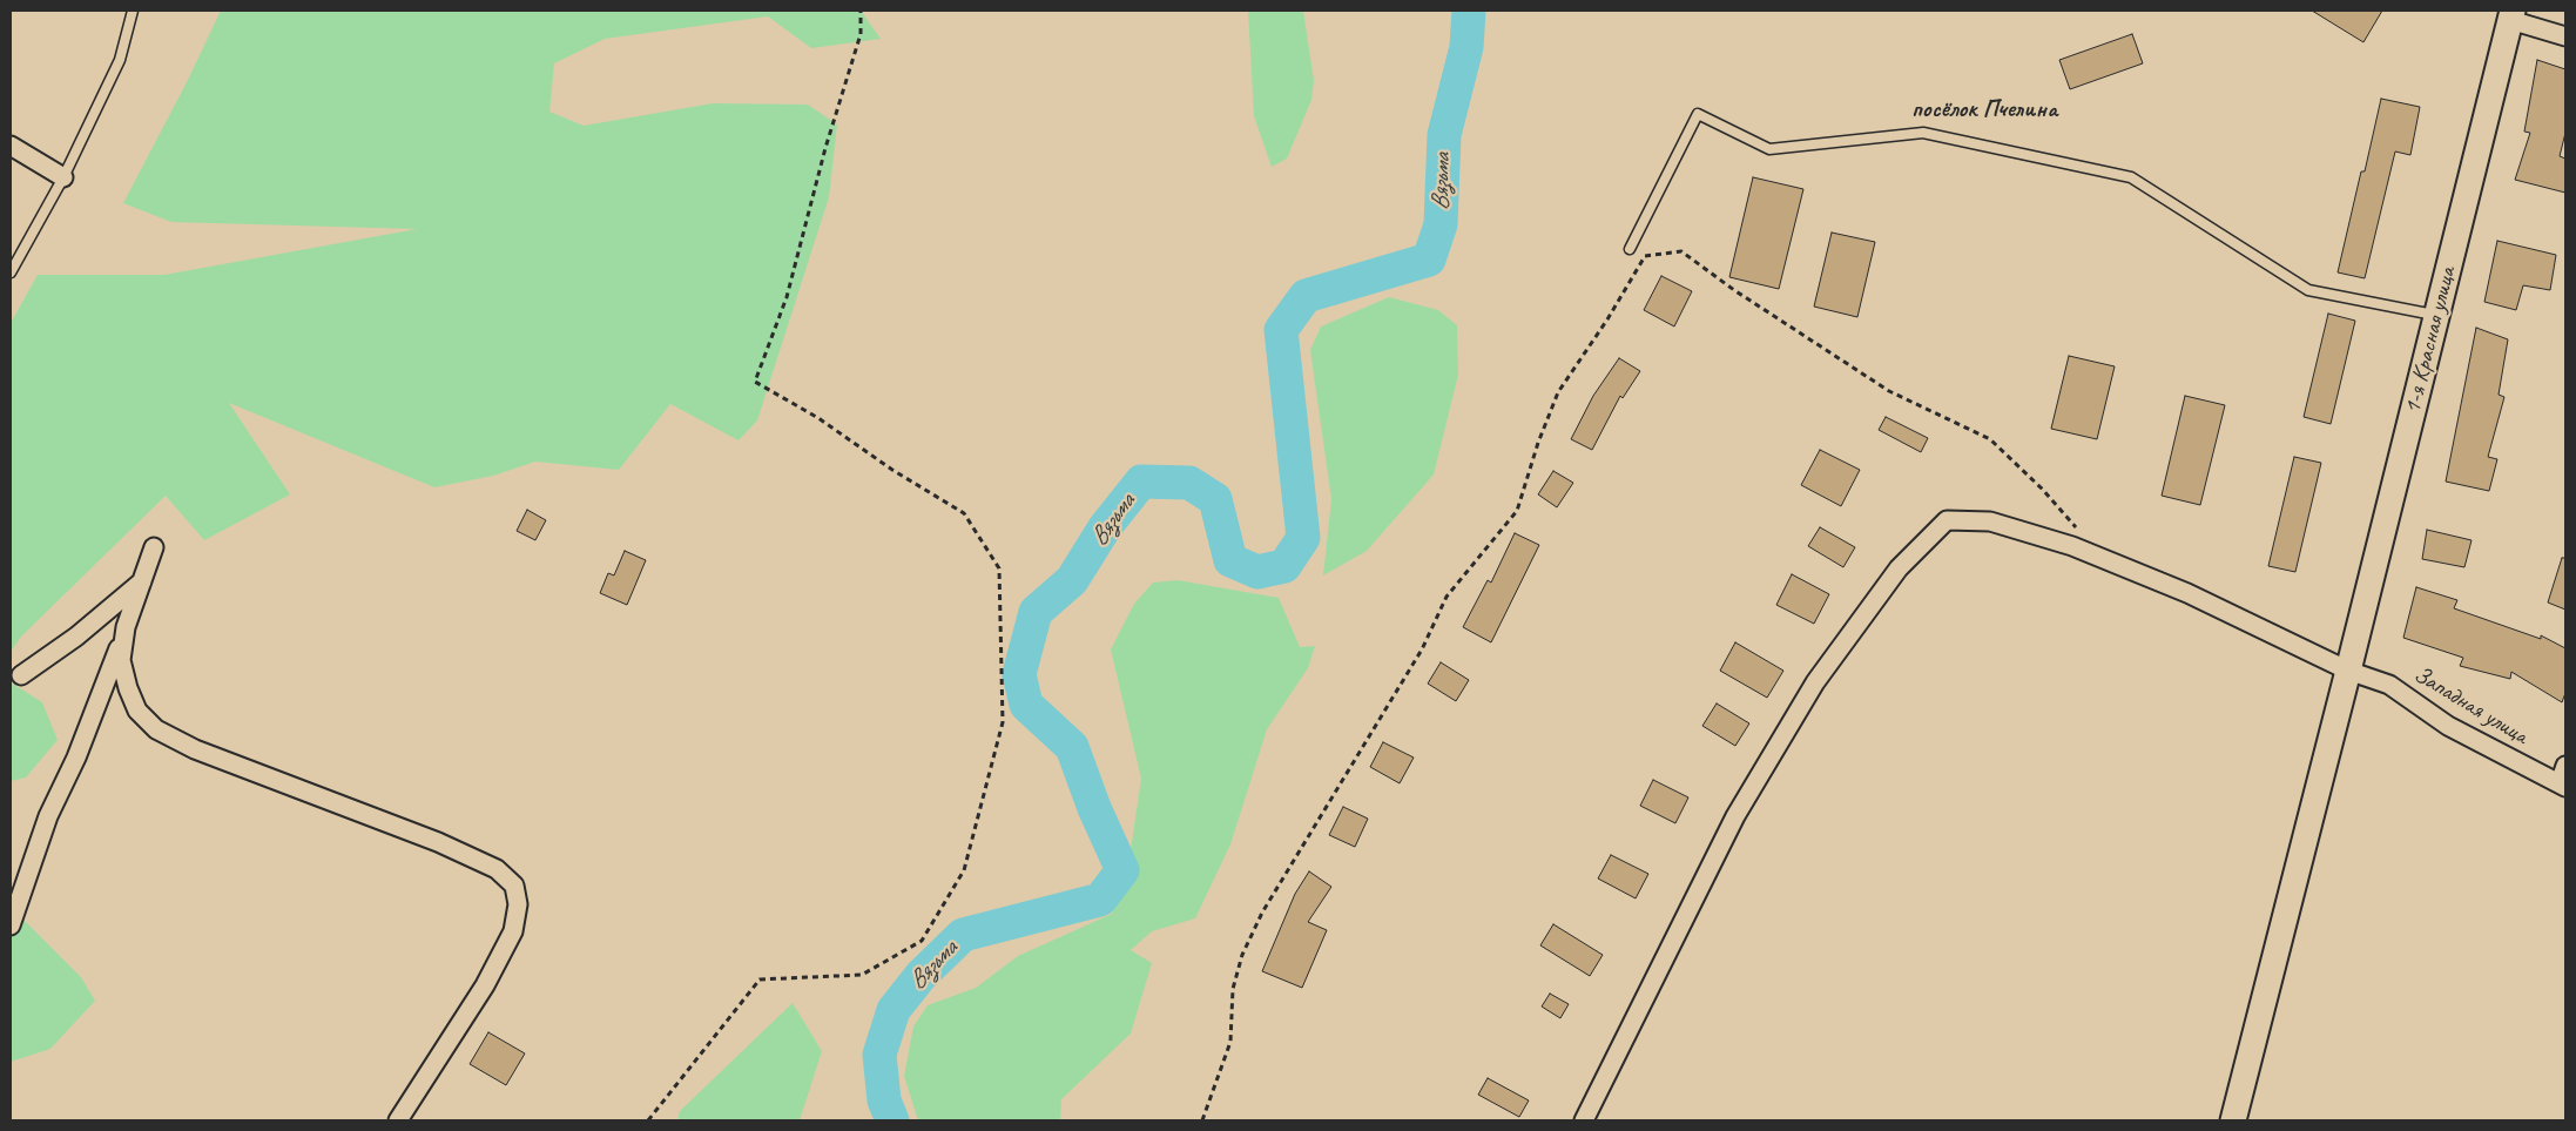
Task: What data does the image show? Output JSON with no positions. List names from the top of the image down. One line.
{"streets":{"main road":["1-я Красная улица"],"street":["Западная улица"]},"crossings":[["1-я Красная улица","Западная улица"]],"districts":["посёлок Пчелина"],"water":["Вязьма"]}
